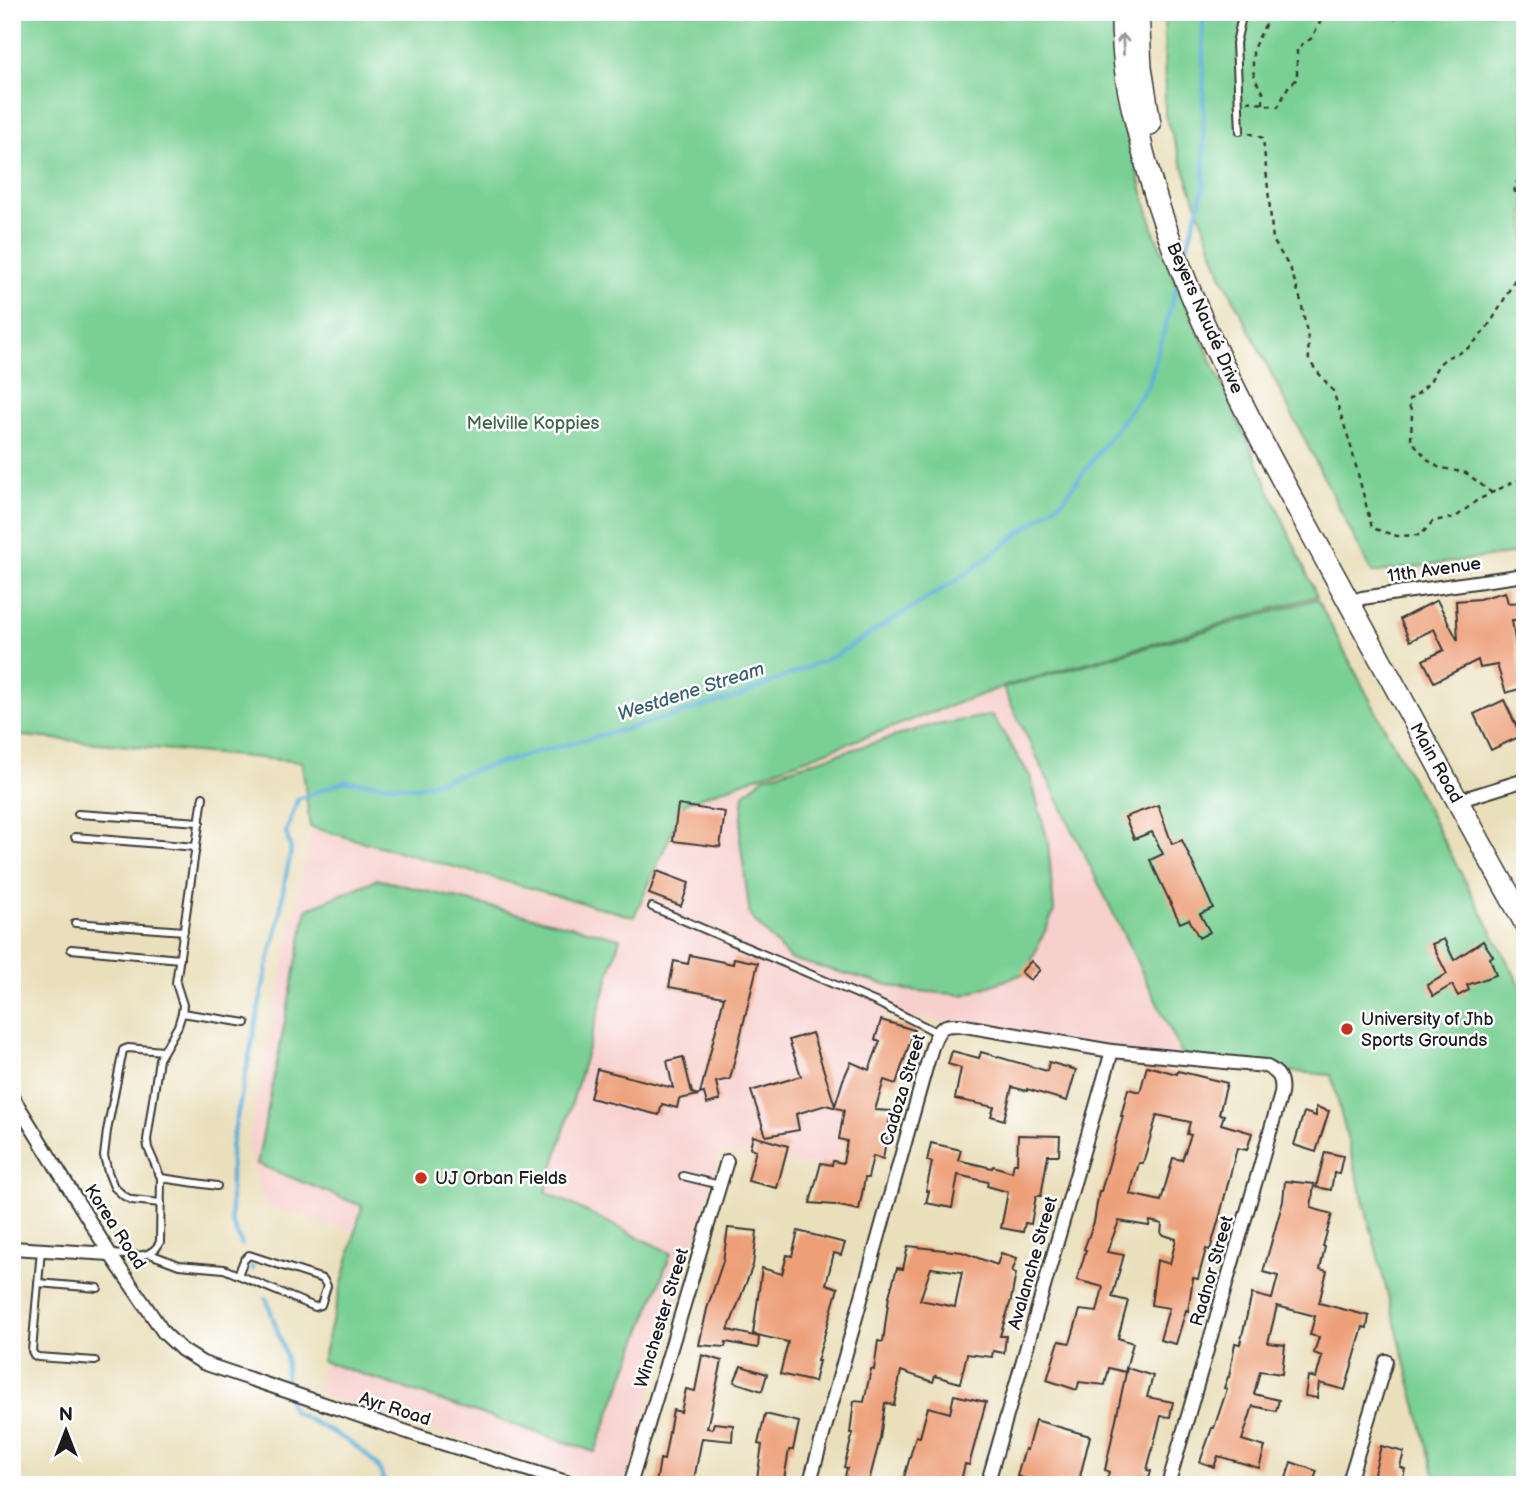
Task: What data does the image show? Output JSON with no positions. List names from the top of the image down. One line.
{"streets":{"main road":["Beyers Naudé Drive","Main Road"],"street":["11th Avenue","Cadoza Street","Korea Road","Avalanche Street","Radnor Street","Winchester Street","Ayr Road"]},"crossings":[["Beyers Naudé Drive","11th Avenue"],["Beyers Naudé Drive","Main Road"],["11th Avenue","Main Road"],["Cadoza Street","Avalanche Street"],["Cadoza Street","Radnor Street"],["Korea Road","Ayr Road"]],"water":["Westdene Stream"],"parks":["Melville Koppies"],"places":["University of Jhb Sports Grounds","UJ Orban Fields"],"north":"top"}
